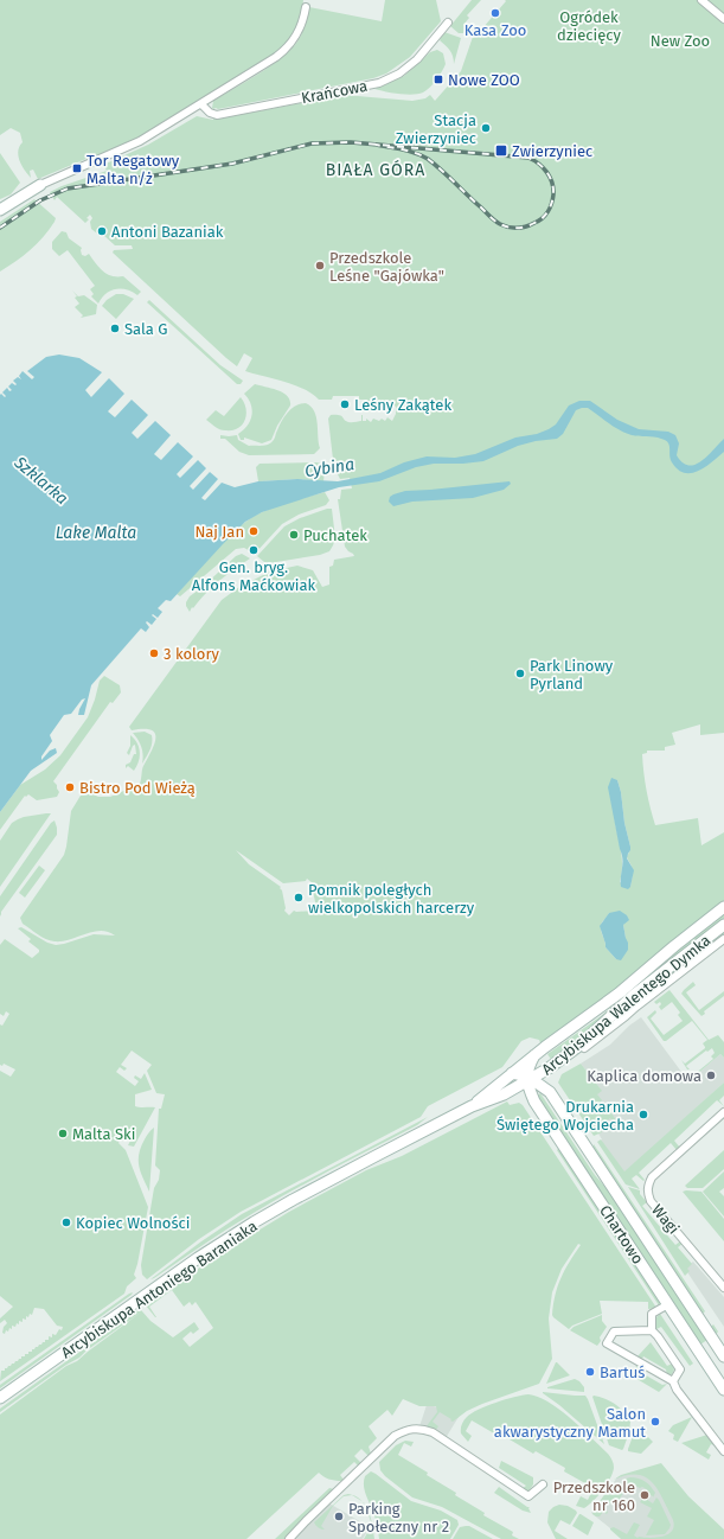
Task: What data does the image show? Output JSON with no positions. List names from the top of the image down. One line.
{"streets":{"street":["Krańcowa","Arcybiskupa Walentego Dymka","Wagi","Chartowo","Arcybiskupa Antoniego Baraniaka"]},"crossings":[["Arcybiskupa Walentego Dymka","Chartowo"],["Arcybiskupa Walentego Dymka","Arcybiskupa Antoniego Baraniaka"],["Chartowo","Arcybiskupa Antoniego Baraniaka"]],"districts":["BIAŁA GÓRA"],"water":["Cybina","Szklarka","Lake Malta"],"parks":["Ogródek dziecięcy","New Zoo"],"places":{"other":["Kasa Zoo","Stacja Zwierzyniec","Antoni Bazaniak","Przedszkole Leśne \"Gajówka\"","Sala G","Leśny Zakątek","Naj Jan","Puchatek","Gen. bryg. Alfons Maćkowiak","3 kolory","Park Linowy Pyrland","Bistro Pod Wieżą","Pomnik poległych wielkopolskich harcerzy","Kaplica domowa","Drukarnia Świętego Wojciecha","Malta Ski","Kopiec Wolności","Bartuś","Salon akwarystyczny Mamut","Przedszkole nr 160","Parking Społeczny nr 2"],"transit":["Nowe ZOO","Zwierzyniec","Tor Regatowy Malta n/ż"]}}
